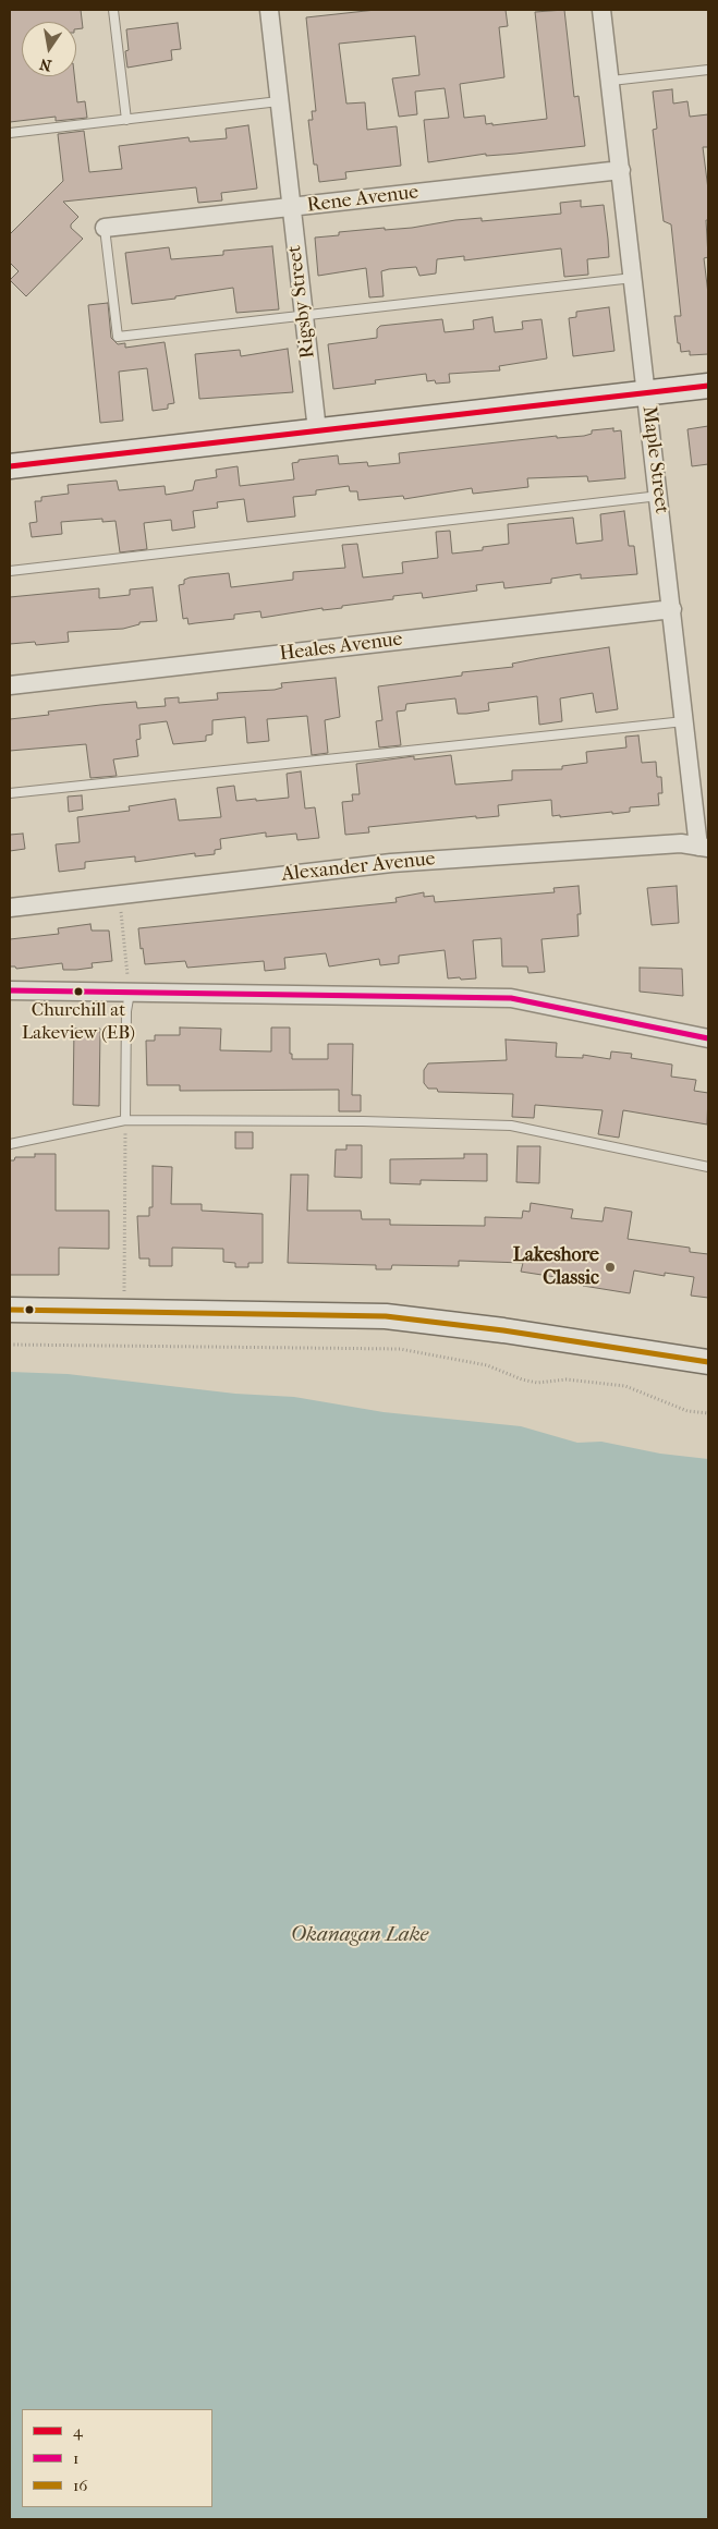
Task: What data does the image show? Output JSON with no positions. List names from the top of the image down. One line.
{"streets":{"street":["Rene Avenue","Rigsby Street","Maple Street","Heales Avenue","Alexander Avenue"]},"crossings":[["Rene Avenue","Rigsby Street"],["Rene Avenue","Maple Street"],["Maple Street","Heales Avenue"],["Maple Street","Alexander Avenue"]],"water":["Okanagan Lake"],"places":["Churchill at Lakeview (EB)","Lakeshore Classic"],"lines":["transit line 4","transit line 1","transit line 16"],"legend":["4","1","16"],"north":"bottom"}
